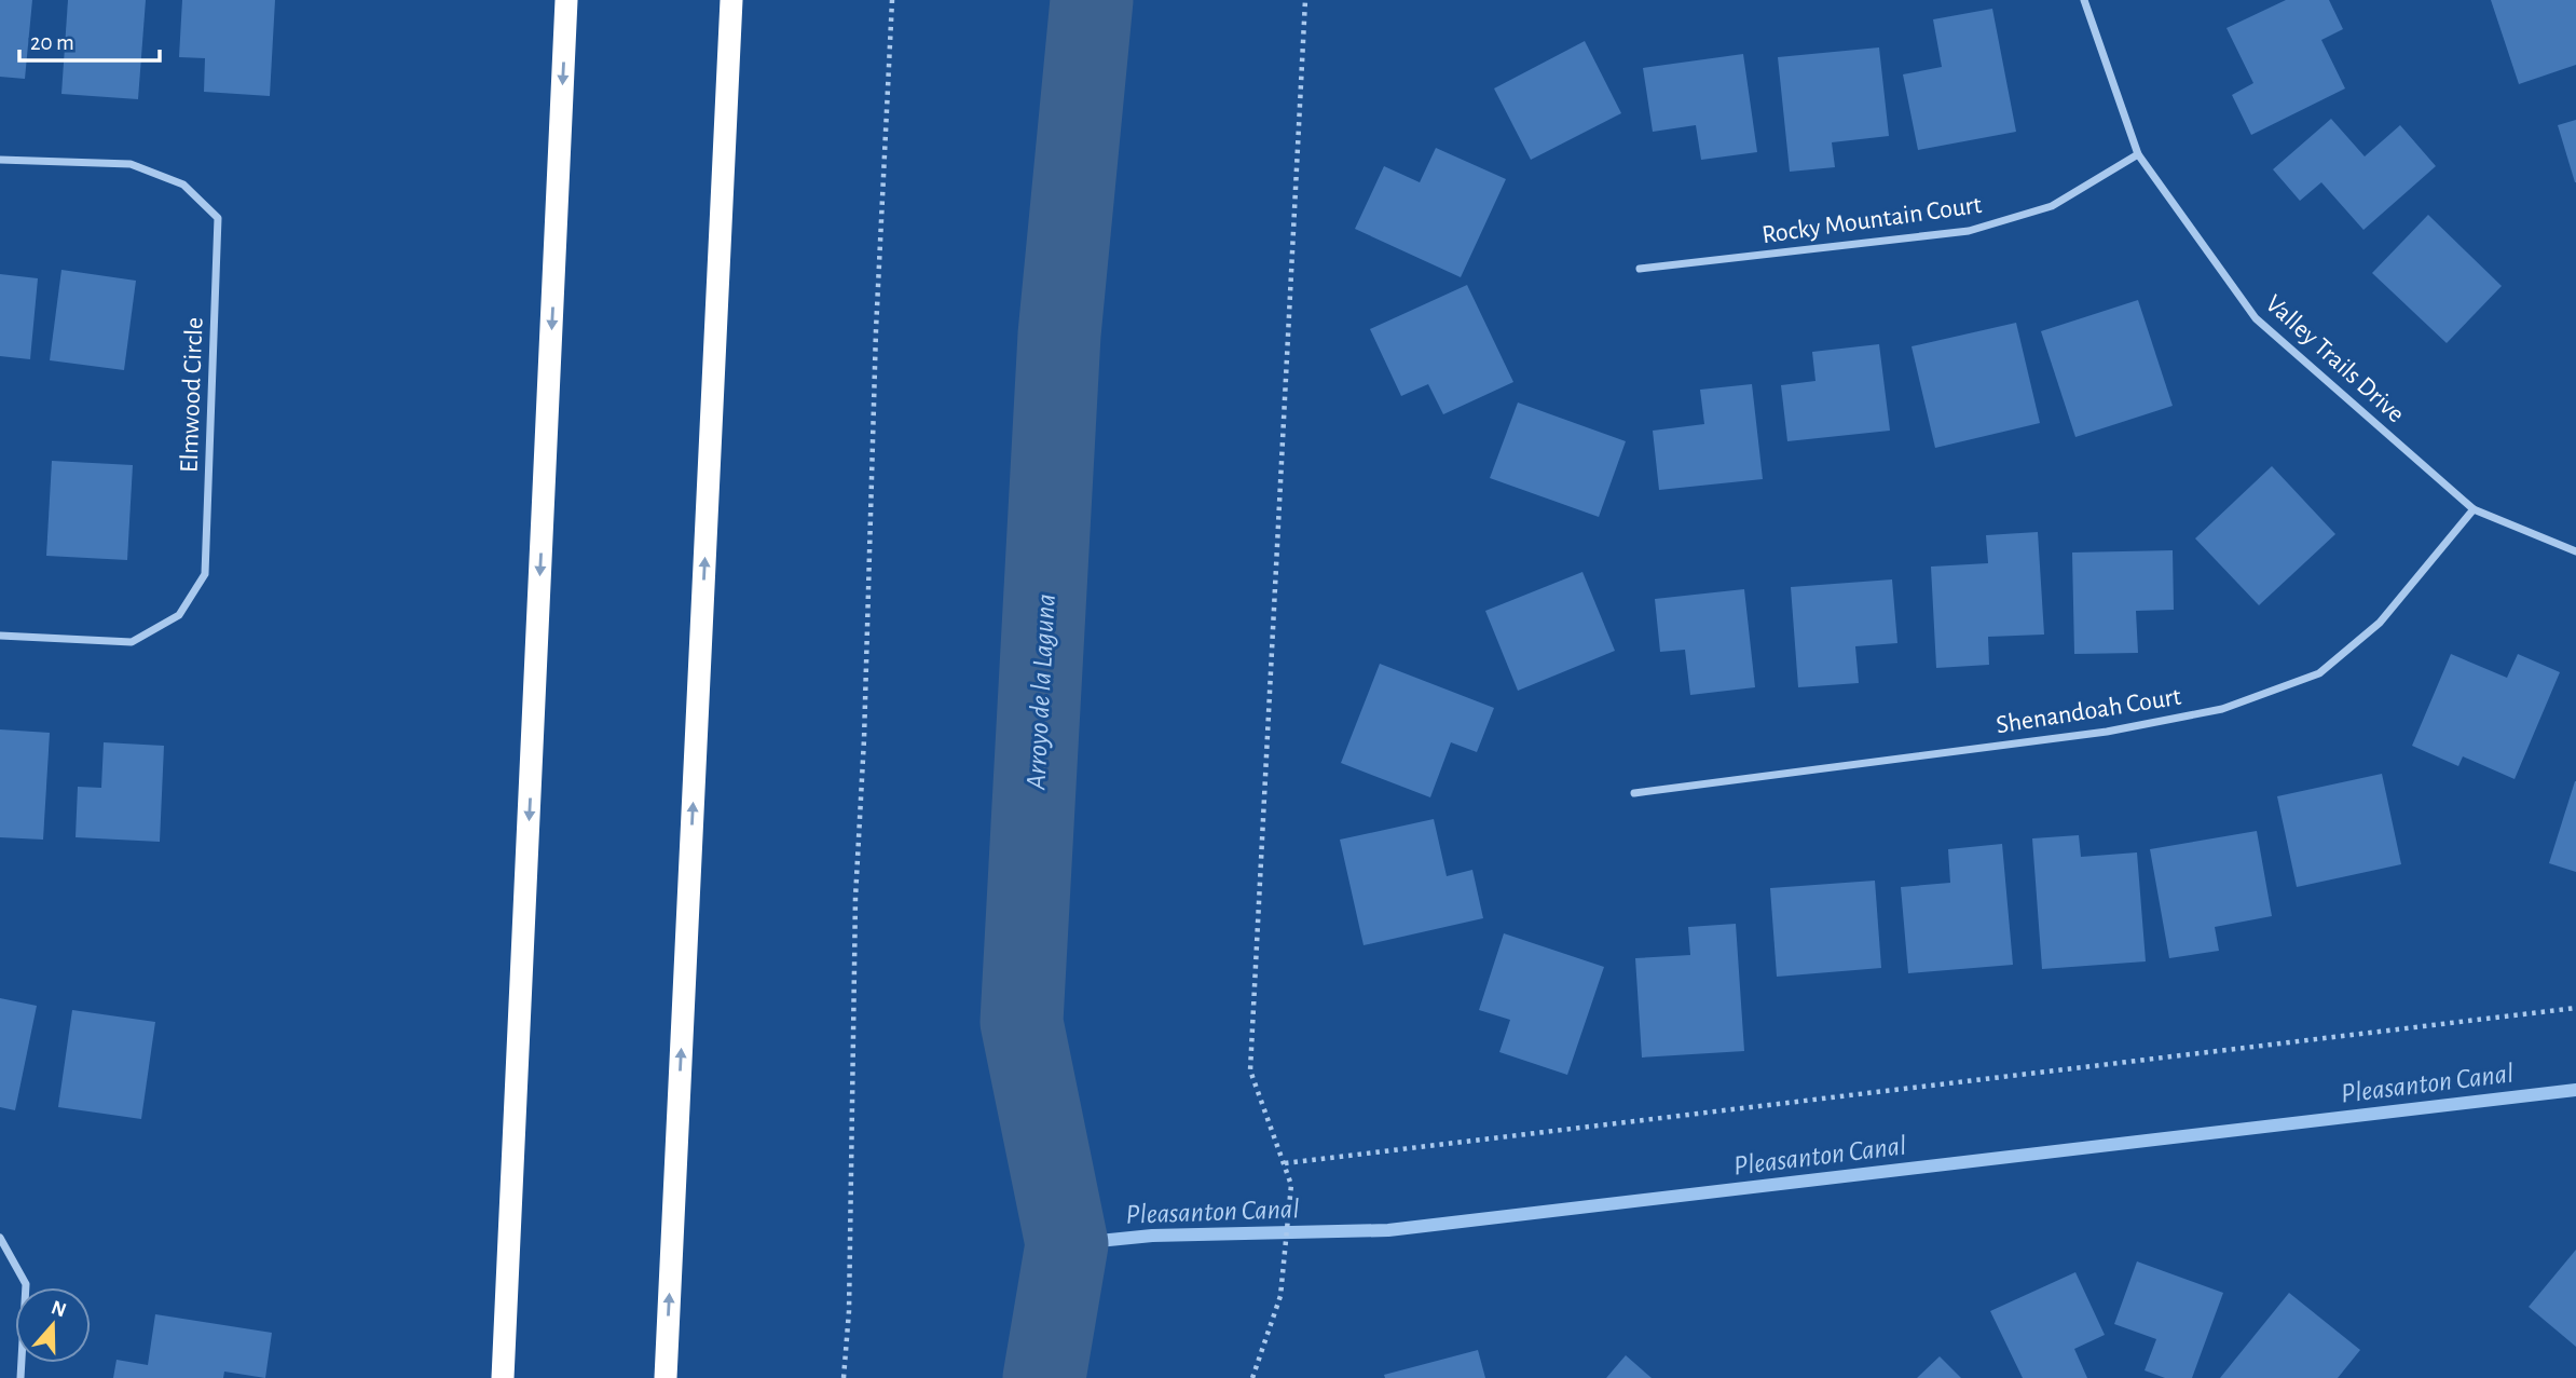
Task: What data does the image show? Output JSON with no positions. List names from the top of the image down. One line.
{"streets":{"street":["Rocky Mountain Court","Valley Trails Drive","Elmwood Circle","Shenandoah Court"]},"crossings":[["Rocky Mountain Court","Valley Trails Drive"],["Valley Trails Drive","Shenandoah Court"]],"water":["Arroyo de la Laguna","Pleasanton Canal"],"scale_bar":"20 m","north":"top"}
